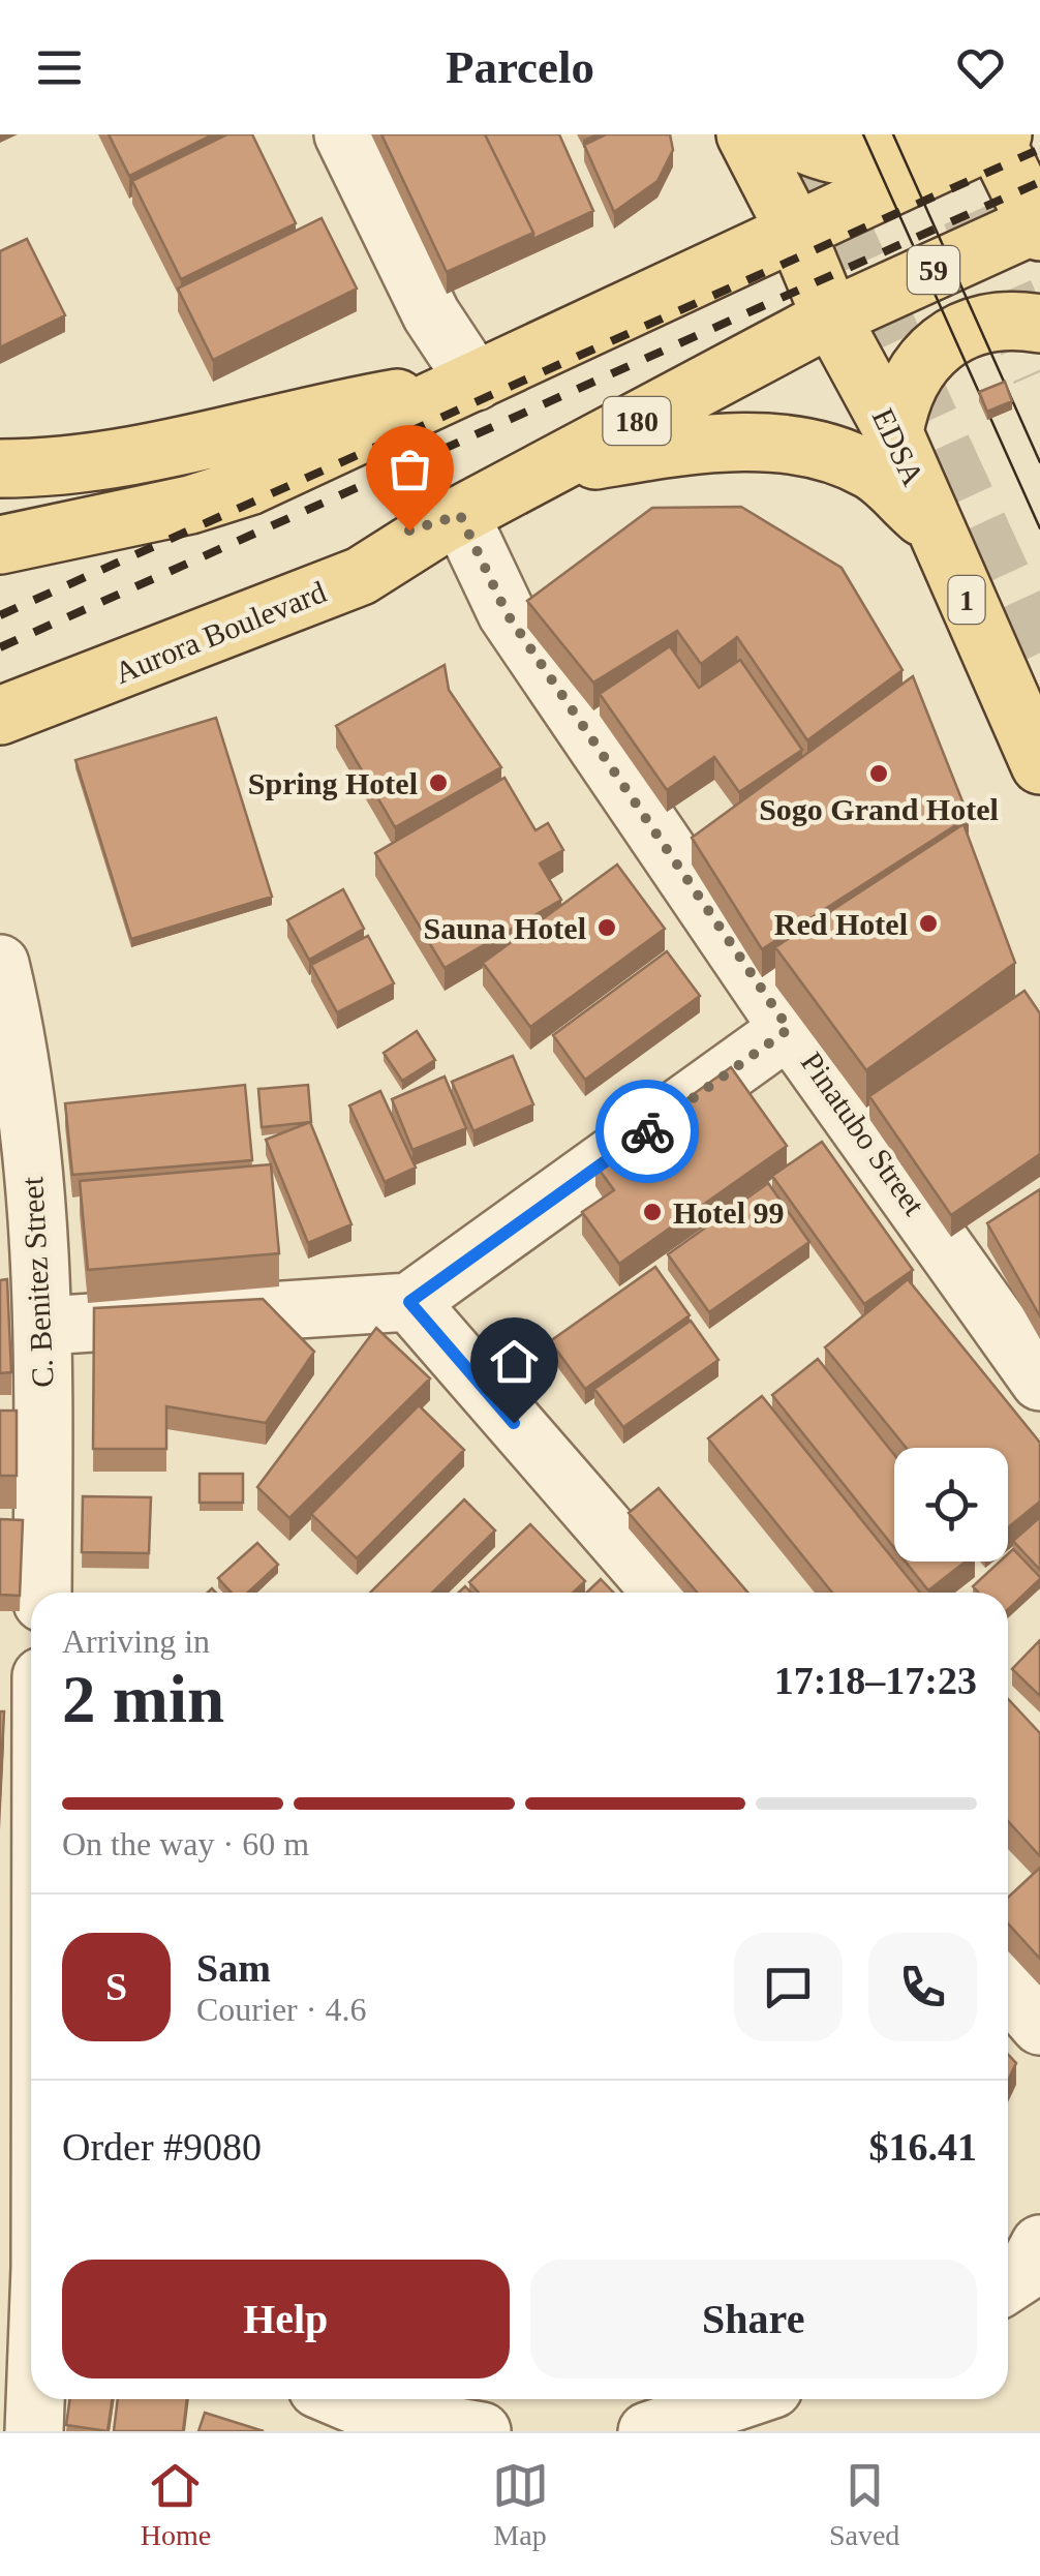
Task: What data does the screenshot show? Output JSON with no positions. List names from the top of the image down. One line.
{"streets":{"main road":["59","180","EDSA","1","Aurora Boulevard"],"street":["Pinatubo Street","C. Benitez Street"]},"crossings":[["EDSA","Aurora Boulevard"],["Aurora Boulevard","Pinatubo Street"]],"places":["Sogo Grand Hotel","Spring Hotel","Red Hotel","Sauna Hotel","Hotel 99"],"page":{"header":"Parcelo","heading":["2 min","Arriving in","17:18–17:23"],"panel":["Sam","Courier · 4.6","Order #9080","$16.41"],"bar":"On the way · 60 m","round":"S","buttons":["Help","Share"],"tabs":["Home","Map","Saved"]}}
